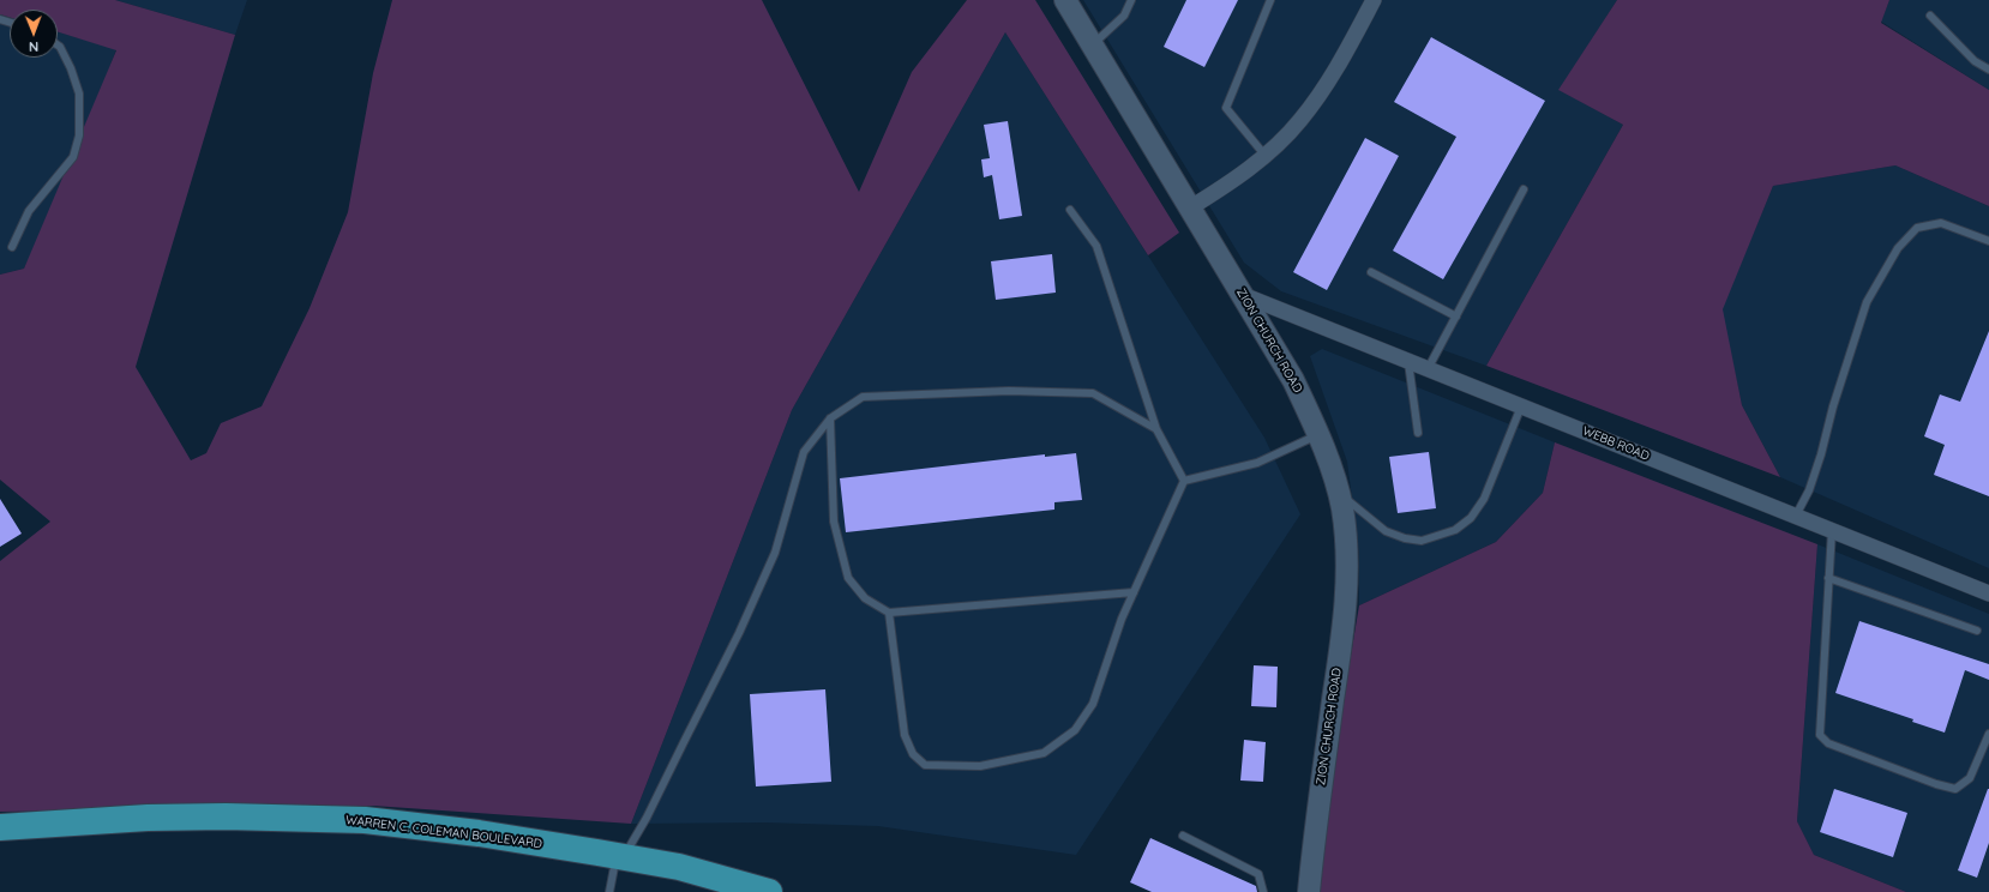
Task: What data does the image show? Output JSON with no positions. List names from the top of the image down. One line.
{"streets":{"highway":["WARREN C. COLEMAN BOULEVARD"],"street":["ZION CHURCH ROAD","WEBB ROAD"]},"crossings":[["ZION CHURCH ROAD","WEBB ROAD"]],"north":"bottom"}
